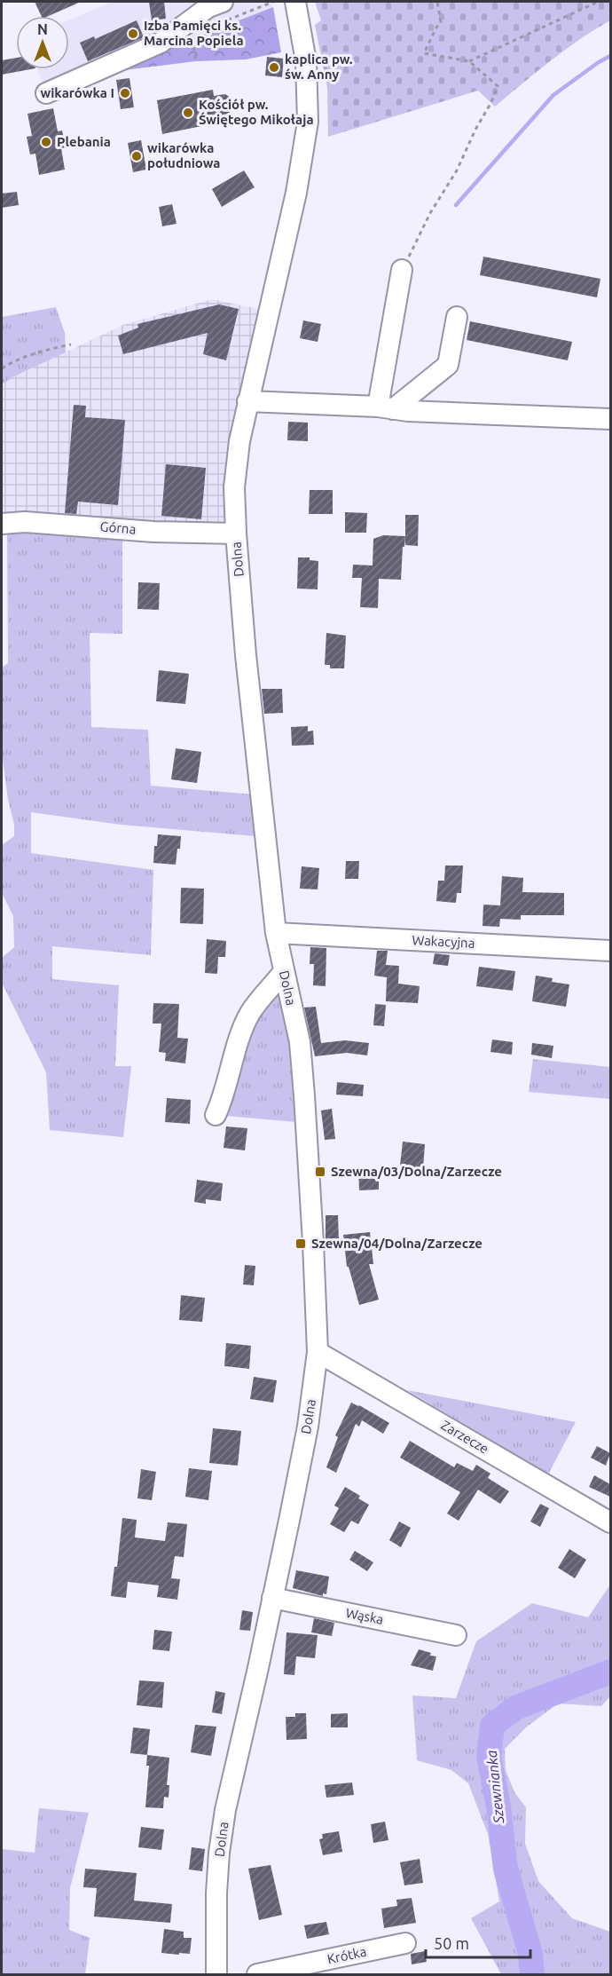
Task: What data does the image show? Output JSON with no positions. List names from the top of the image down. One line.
{"streets":{"street":["Górna","Dolna","Wakacyjna","Zarzecze","Wąska","Krótka"]},"crossings":[["Górna","Dolna"],["Dolna","Wakacyjna"],["Dolna","Zarzecze"],["Dolna","Wąska"]],"water":["Szewnianka"],"places":{"other":["Izba Pamięci ks. Marcina Popiela","kaplica pw. św. Anny","wikarówka I","Kościół pw. Świętego Mikołaja","Plebania","wikarówka południowa"],"transit":["Szewna/03/Dolna/Zarzecze","Szewna/04/Dolna/Zarzecze"]},"scale_bar":"50 m","north":"top"}
